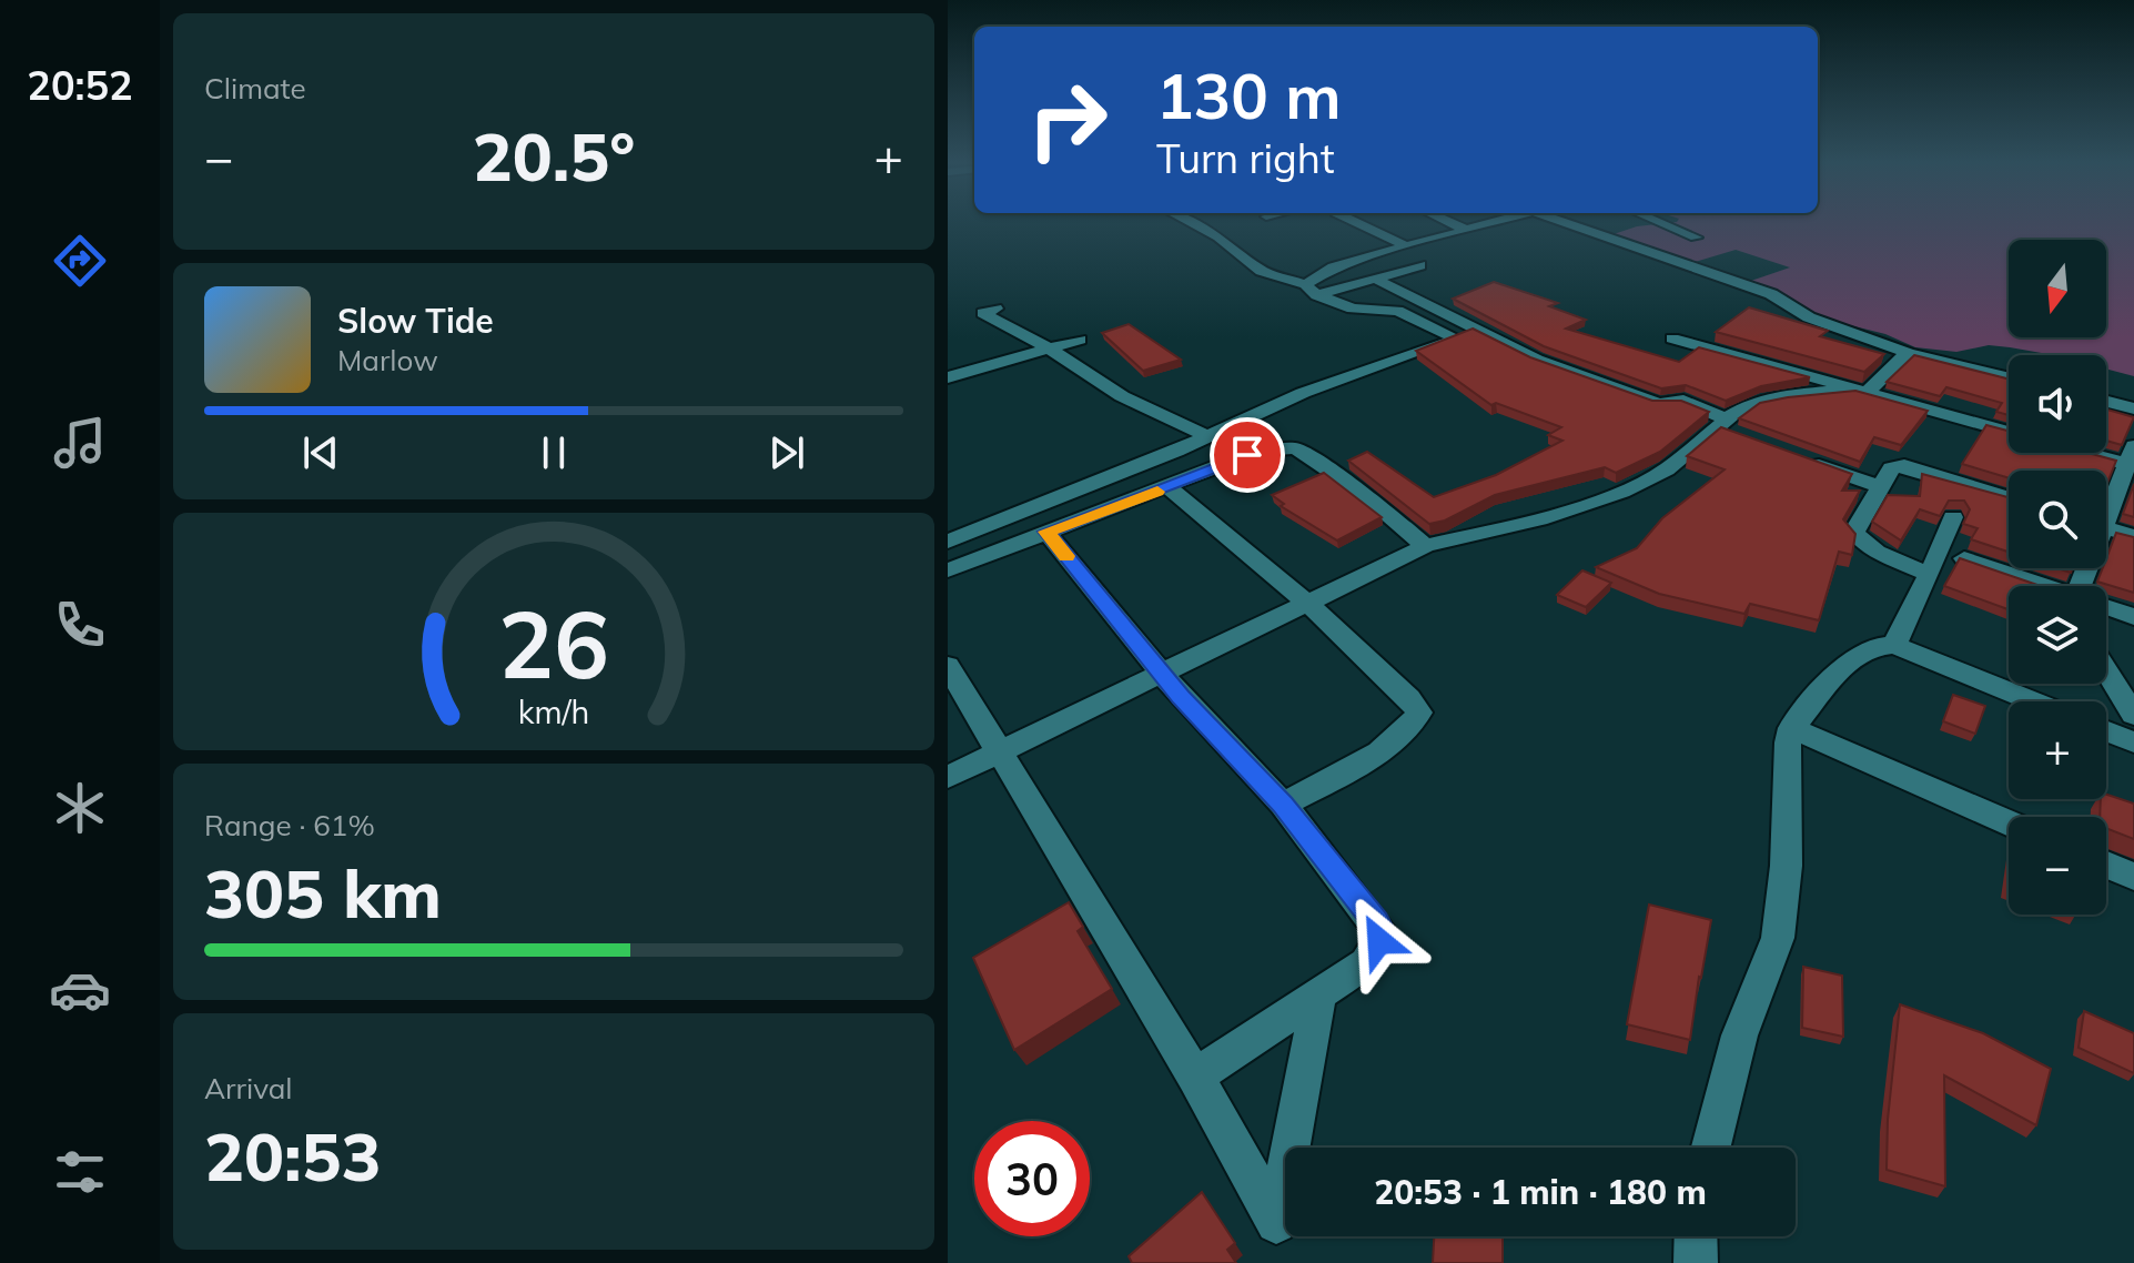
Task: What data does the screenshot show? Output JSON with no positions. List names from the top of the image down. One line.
{"north":"bottom","page":{"tabs":"20:52","tile":["Climate",["Range · 61%","305 km"],["Arrival","20:53"]],"turn":["130 m","Turn right"],"heat":["−","20.5°","+"],"map_buttons":["+","−"],"song":["Slow Tide","Marlow"],"limit":"30","trip":"20:53 · 1 min · 180 m","gauge":["26","km/h"]}}
